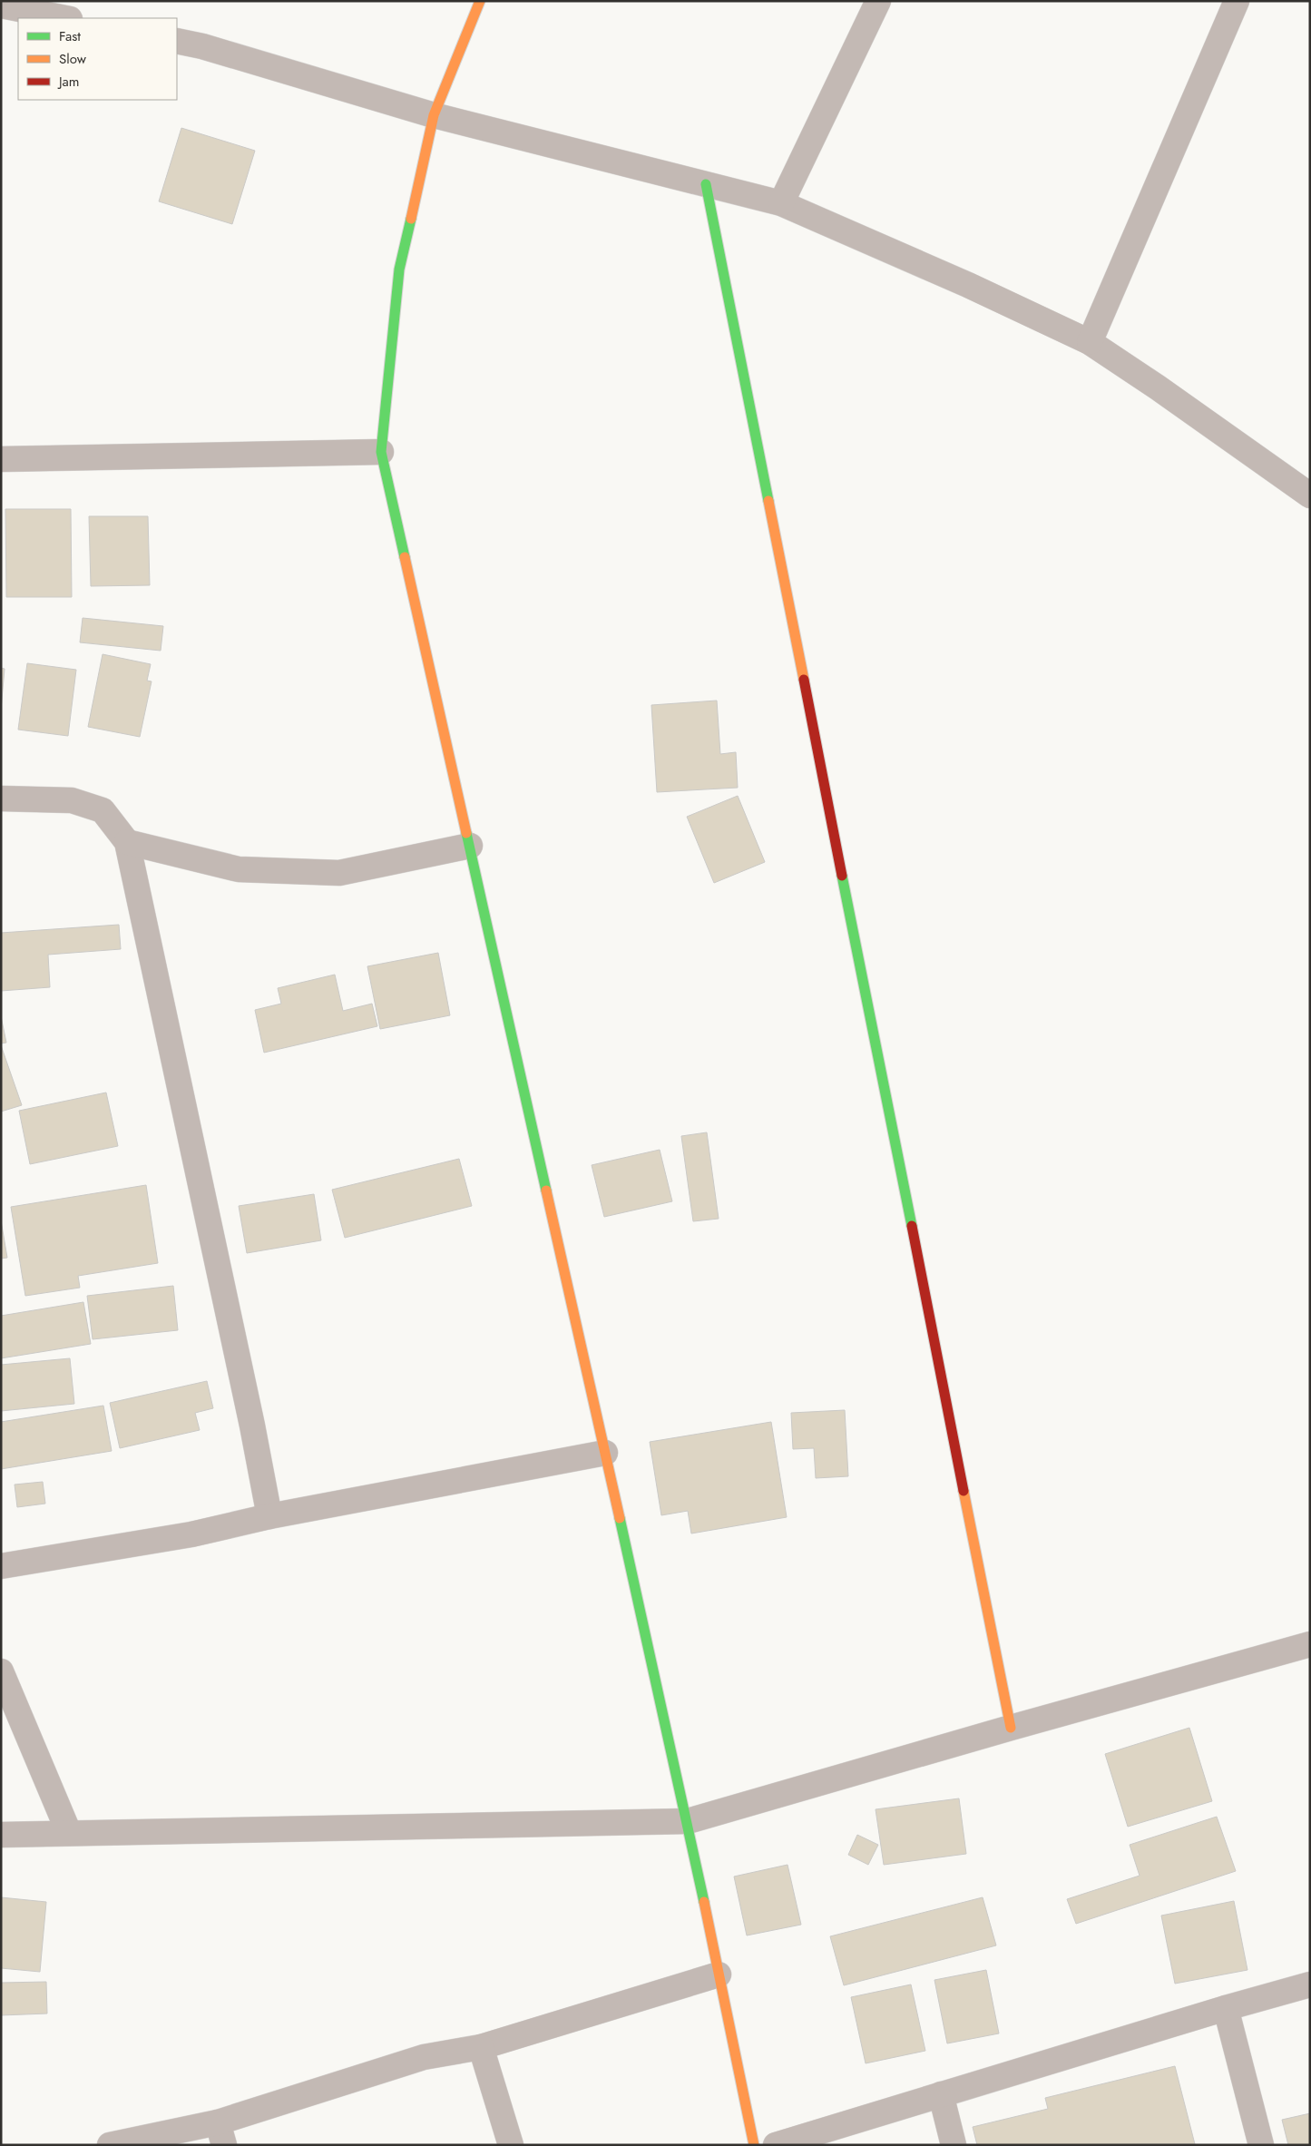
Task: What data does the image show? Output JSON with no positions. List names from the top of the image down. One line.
{"legend":["Fast","Slow","Jam"]}
